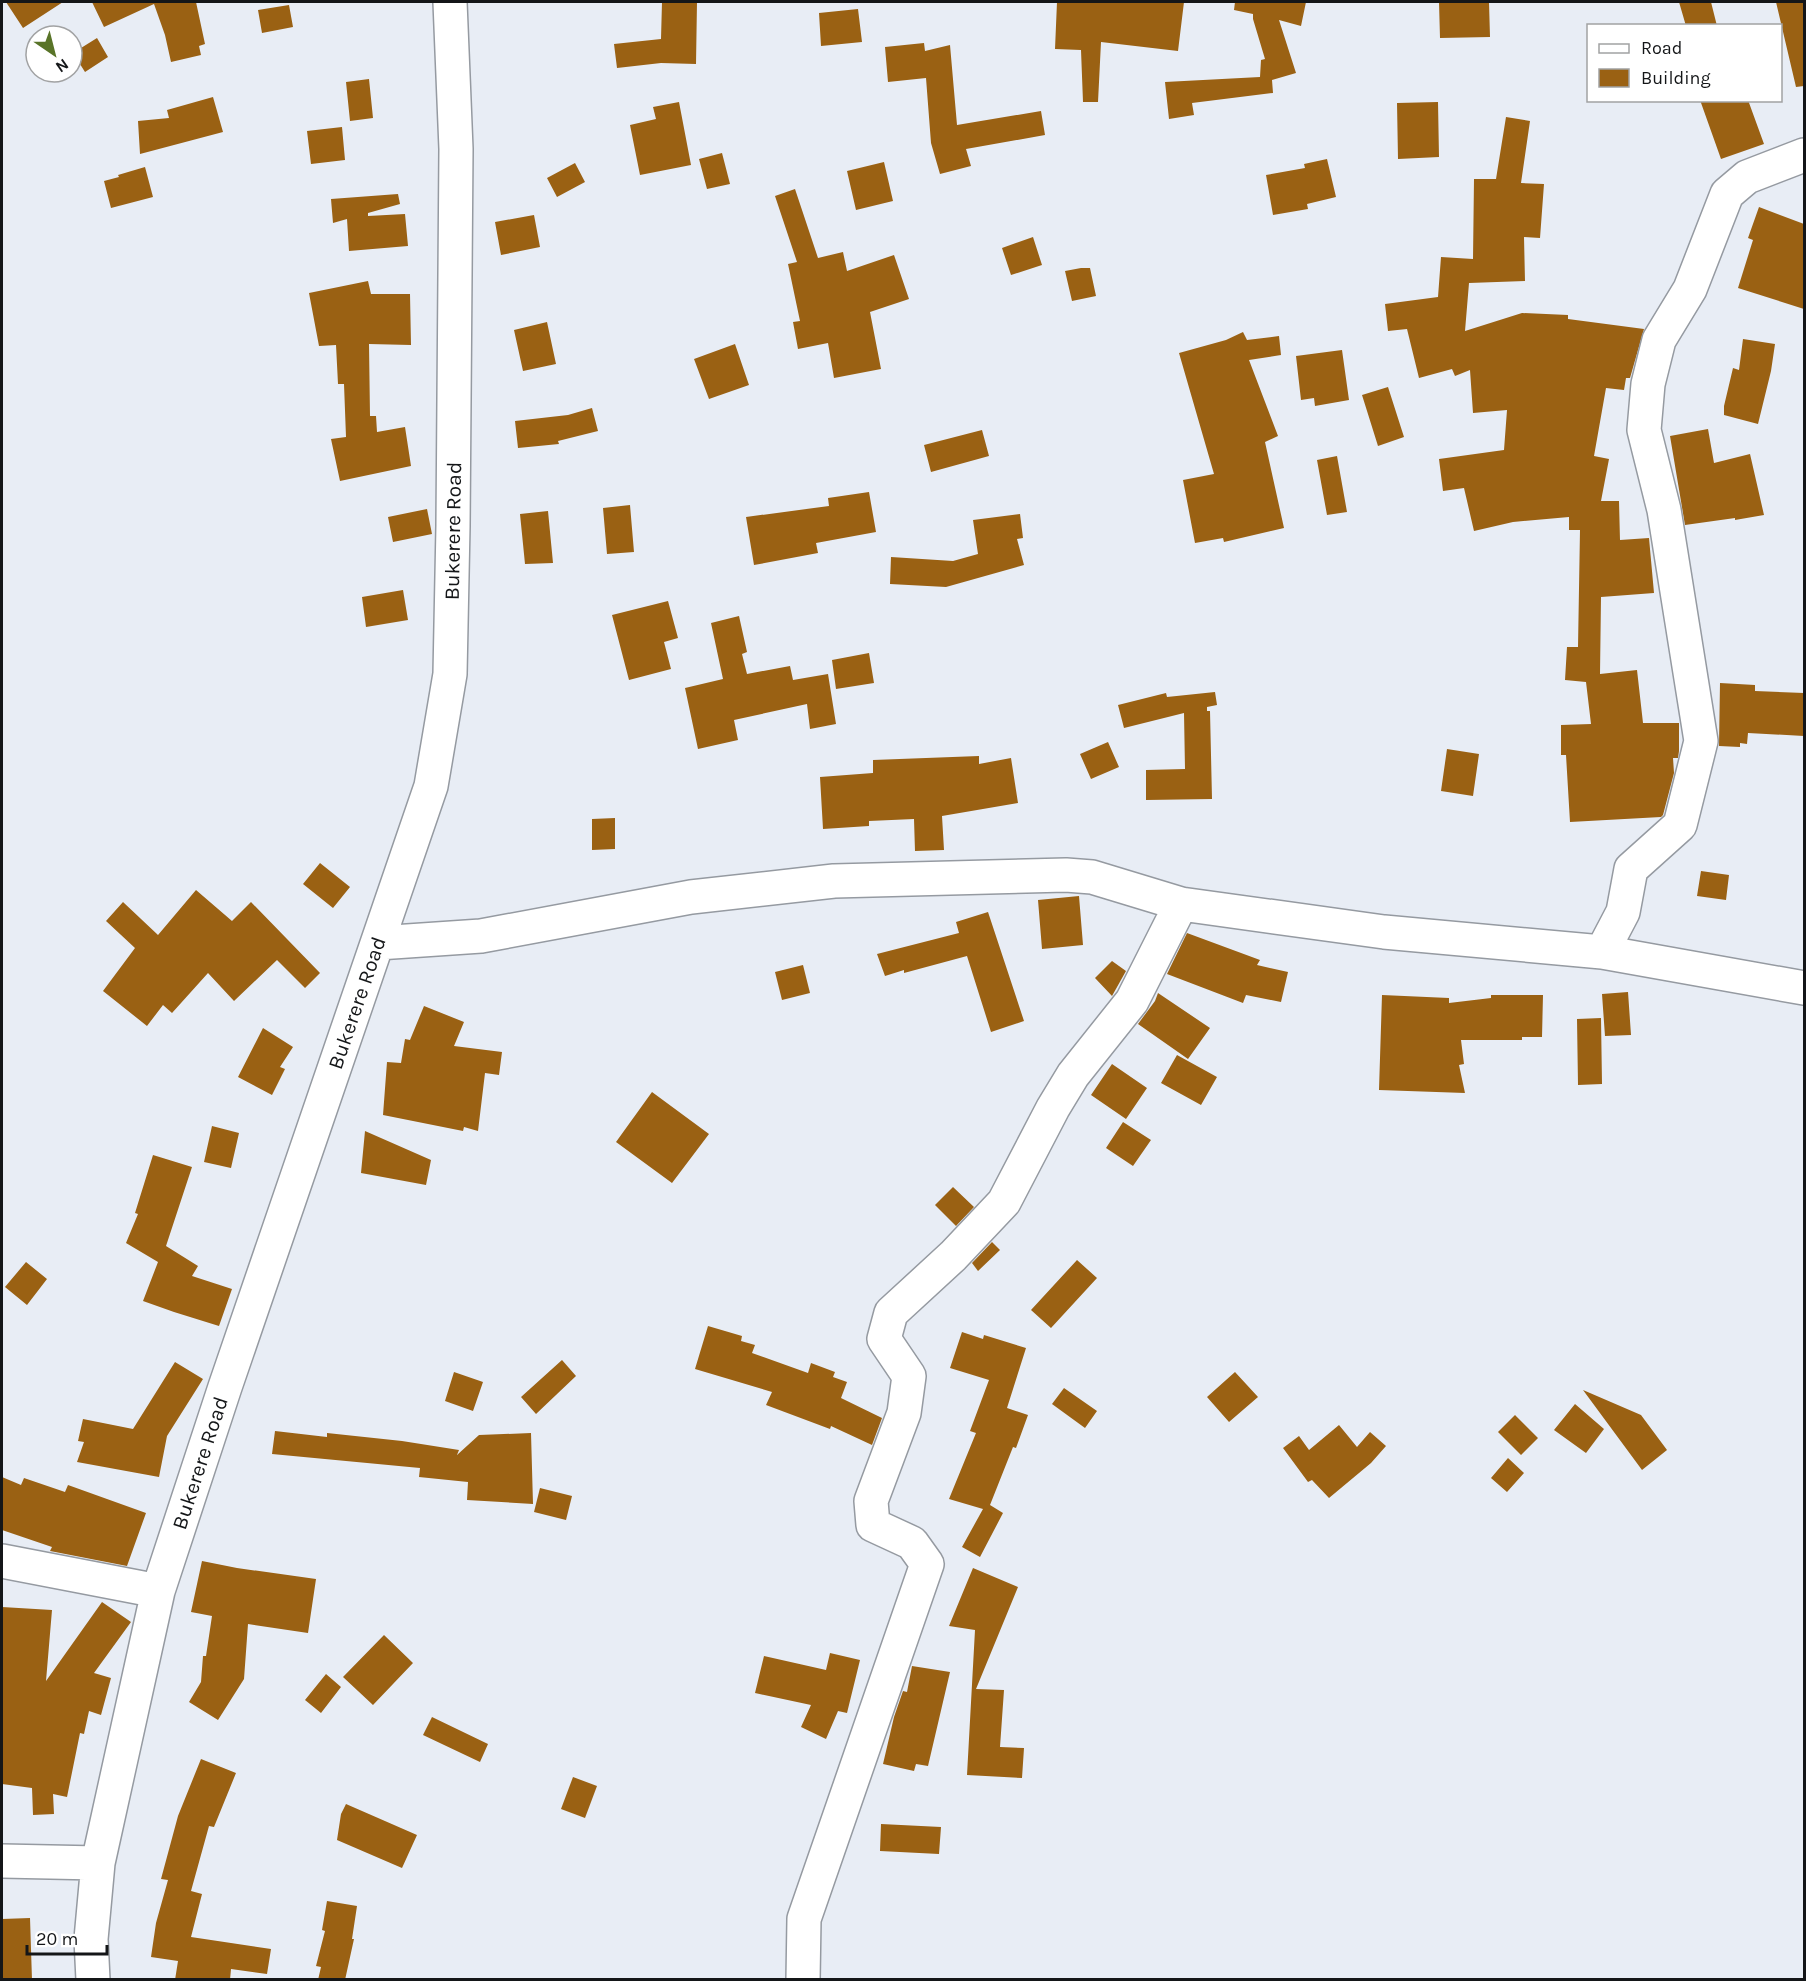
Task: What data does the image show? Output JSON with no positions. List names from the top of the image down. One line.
{"streets":{"street":["Bukerere Road"]},"legend":["Road","Building"],"scale_bar":"20 m","north":"bottom right"}
